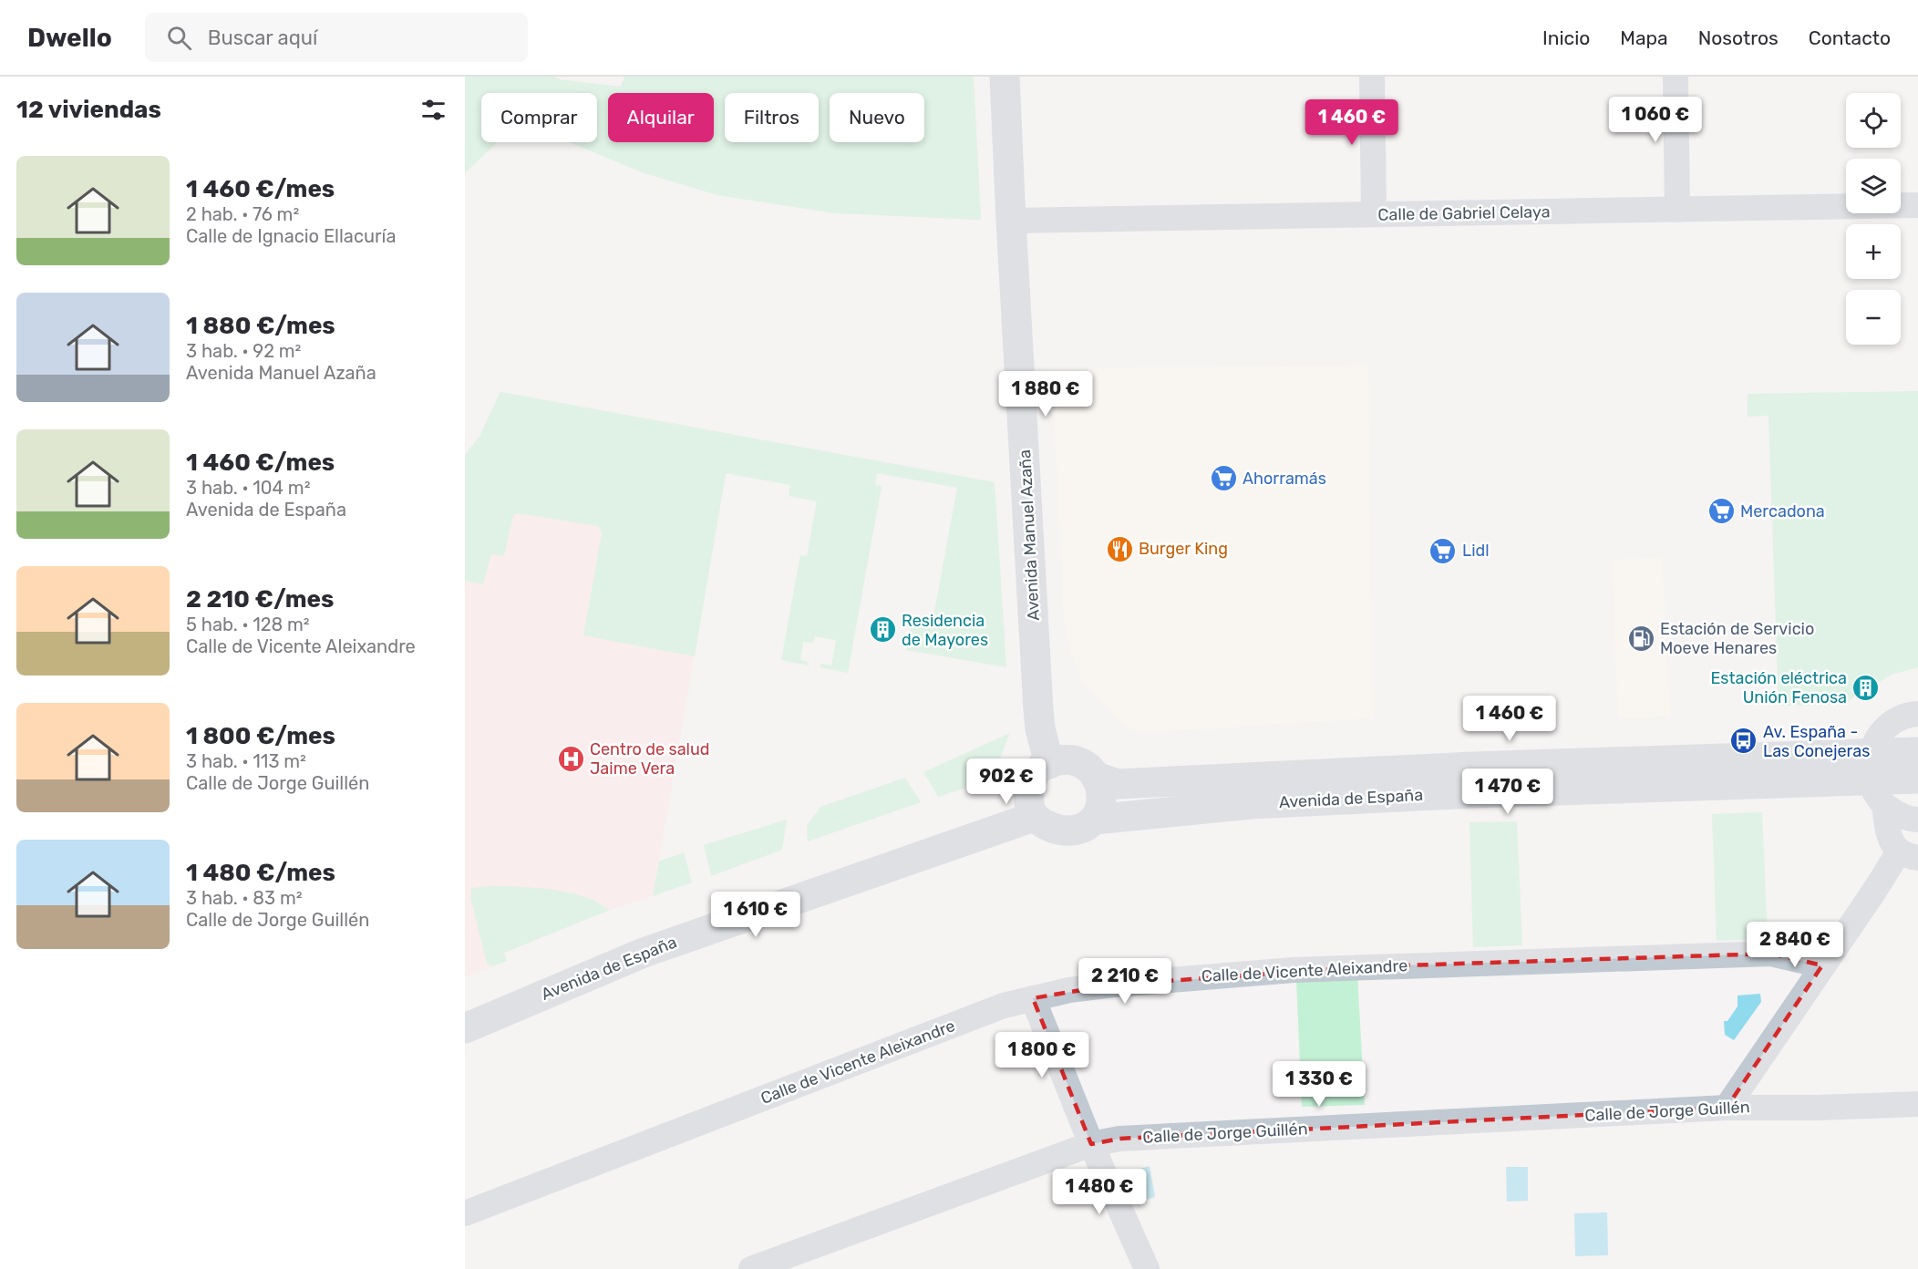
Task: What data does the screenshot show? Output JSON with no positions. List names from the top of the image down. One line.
{"streets":{"street":["Calle de Gabriel Celaya","Avenida Manuel Azaña","Avenida de España","Calle de Vicente Aleixandre","Calle de Jorge Guillén"]},"crossings":[["Calle de Gabriel Celaya","Avenida Manuel Azaña"],["Avenida Manuel Azaña","Avenida de España"]],"places":{"supermarket":["Ahorramás","Mercadona","Lidl"],"restaurant":["Burger King"],"building":["Residencia de Mayores","Estación eléctrica Unión Fenosa"],"fuel station":["Estación de Servicio Moeve Henares"],"bus stop":["Av. España - Las Conejeras"],"hospital":["Centro de salud Jaime Vera"]},"page":{"header":"Dwello","search":"Buscar aquí","nav":["Inicio","Mapa","Nosotros","Contacto"],"heading":"12 viviendas","map_buttons":["+","−"],"chip":["Comprar","Alquilar","Filtros","Nuevo"],"price":["1 060 €","1 460 €","1 880 €","1 460 €","902 €","1 470 €","1 610 €","2 840 €","2 210 €","1 800 €","1 330 €","1 480 €"],"list":[{"name":"1 460 €/mes","note":"2 hab. · 76 m² · Calle de Ignacio Ellacuría"},{"name":"1 880 €/mes","note":"3 hab. · 92 m² · Avenida Manuel Azaña"},{"name":"1 460 €/mes","note":"3 hab. · 104 m² · Avenida de España"},{"name":"2 210 €/mes","note":"5 hab. · 128 m² · Calle de Vicente Aleixandre"},{"name":"1 800 €/mes","note":"3 hab. · 113 m² · Calle de Jorge Guillén"},{"name":"1 480 €/mes","note":"3 hab. · 83 m² · Calle de Jorge Guillén"}]}}
